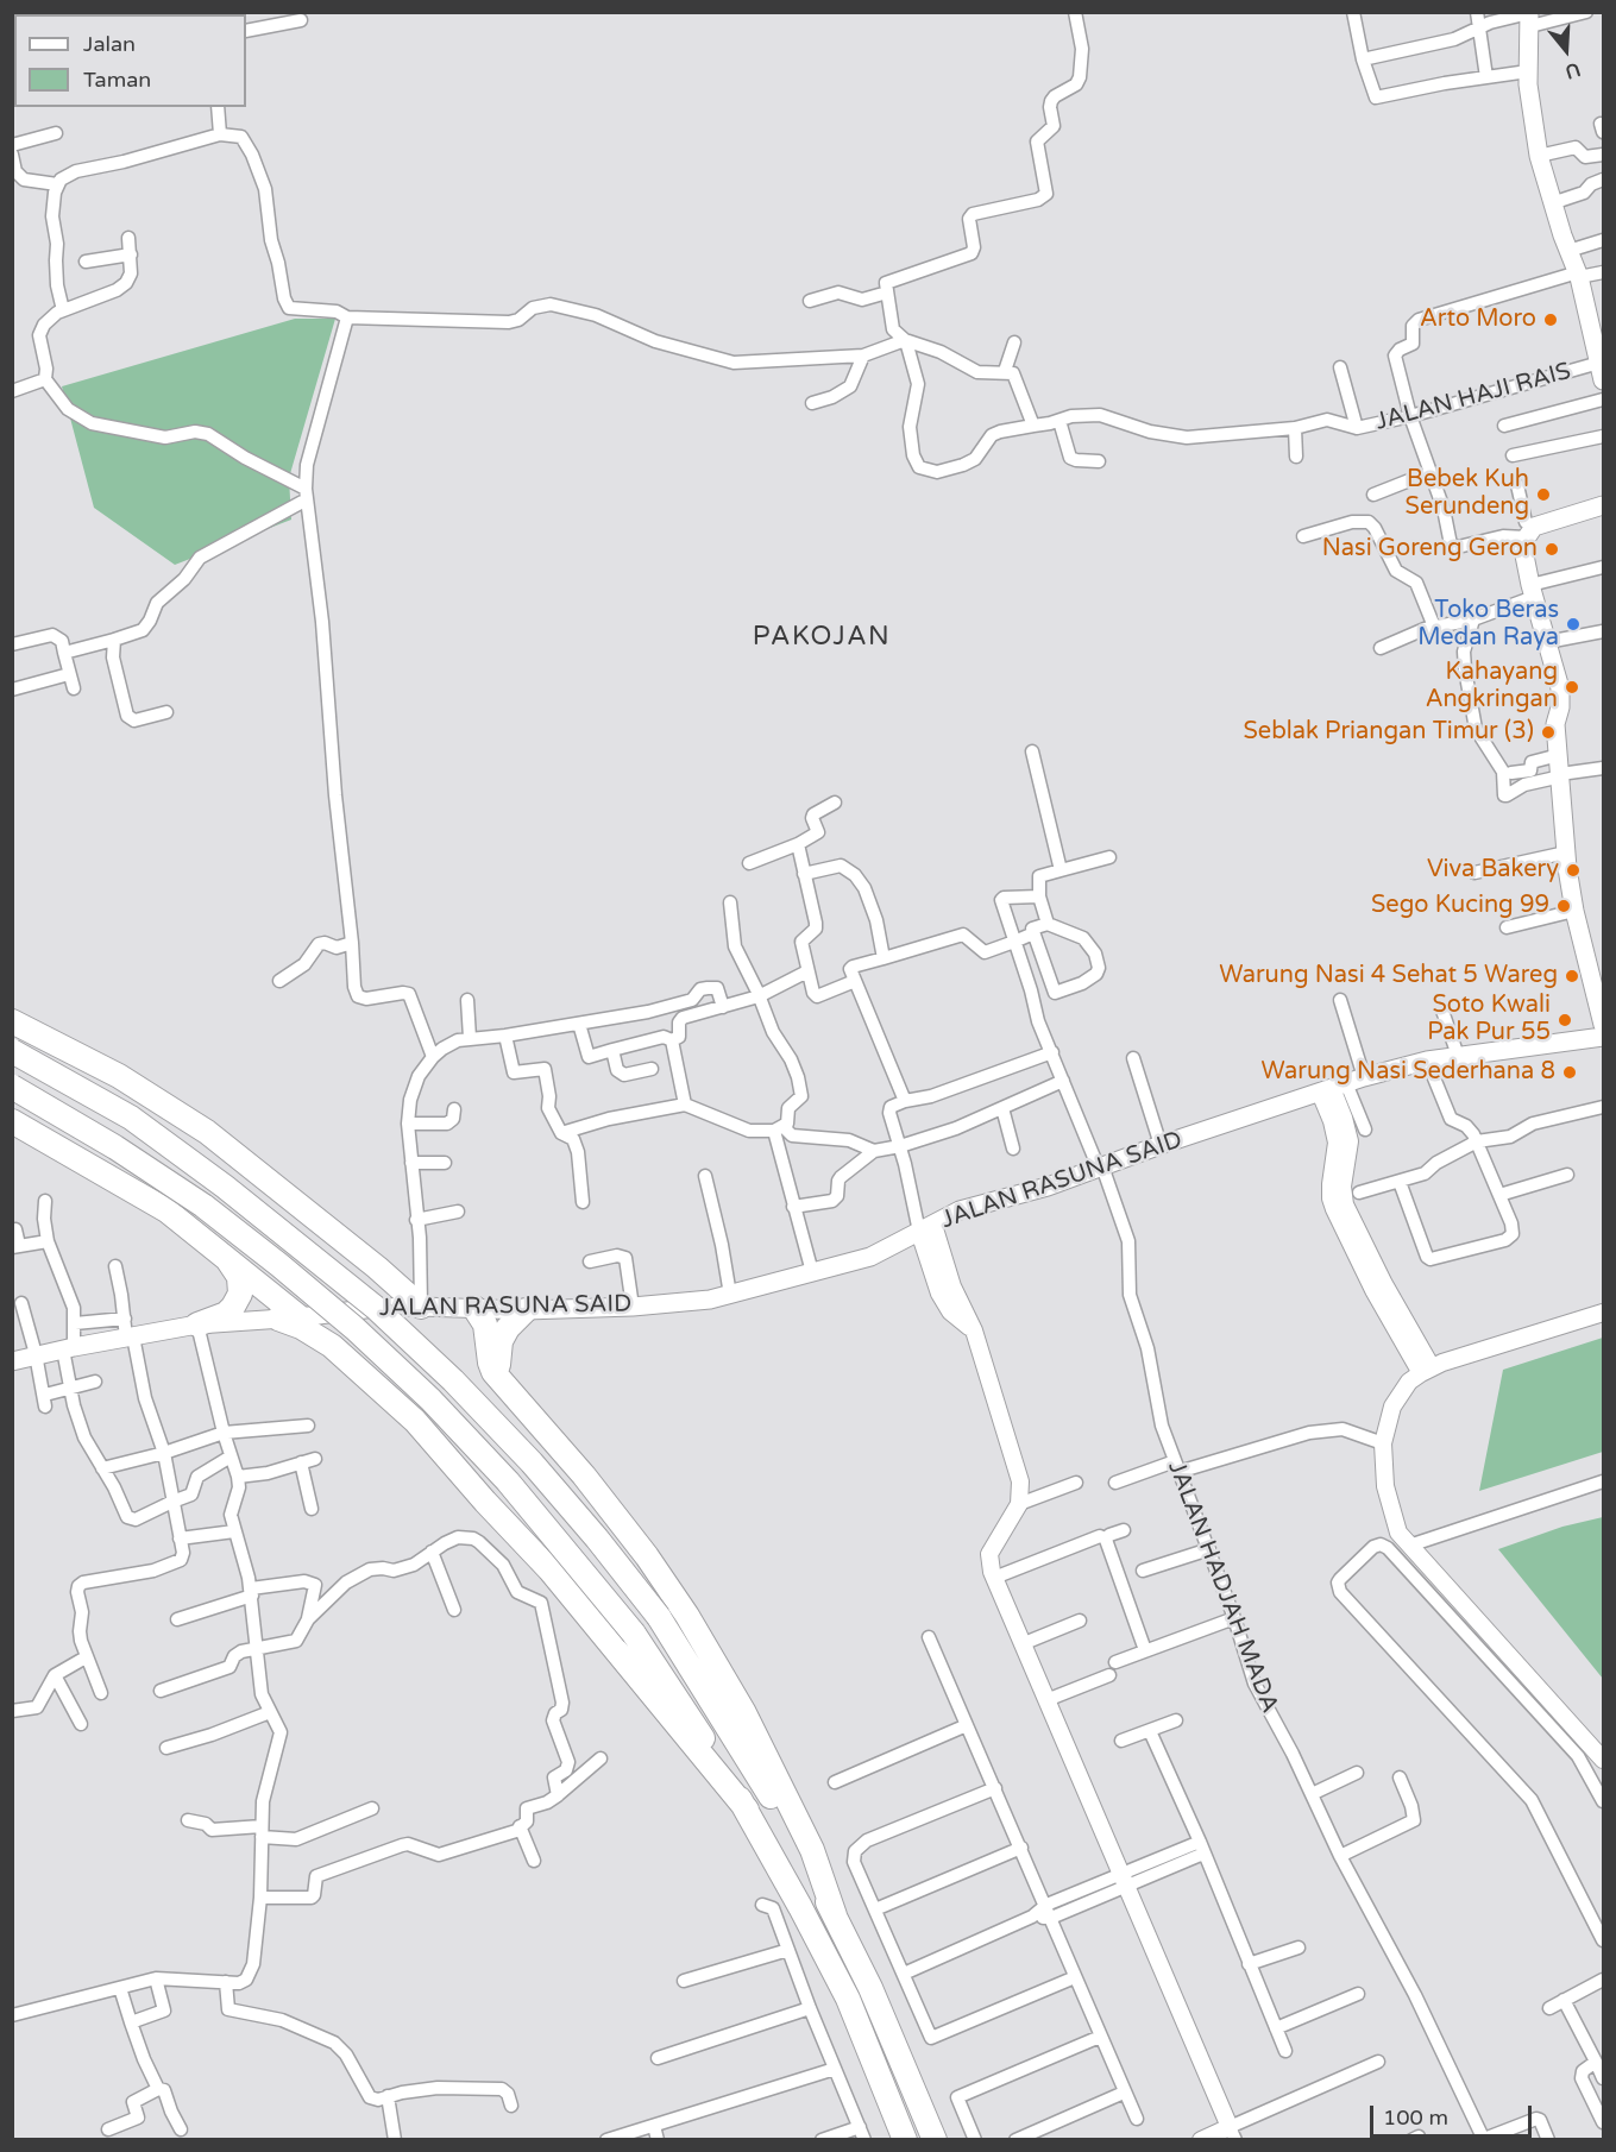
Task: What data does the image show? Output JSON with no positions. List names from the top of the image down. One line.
{"streets":{"main road":["JALAN RASUNA SAID"],"street":["JALAN HAJI RAIS","JALAN HADJAH MADA"]},"crossings":[["JALAN RASUNA SAID","JALAN HADJAH MADA"]],"districts":["PAKOJAN"],"places":["Arto Moro","Bebek Kuh Serundeng","Nasi Goreng Geron","Toko Beras Medan Raya","Kahayang Angkringan","Seblak Priangan Timur (3)","Viva Bakery","Sego Kucing 99","Warung Nasi 4 Sehat 5 Wareg","Soto Kwali Pak Pur 55","Warung Nasi Sederhana 8"],"legend":["Jalan","Taman"],"scale_bar":"100 m","north":"bottom"}
